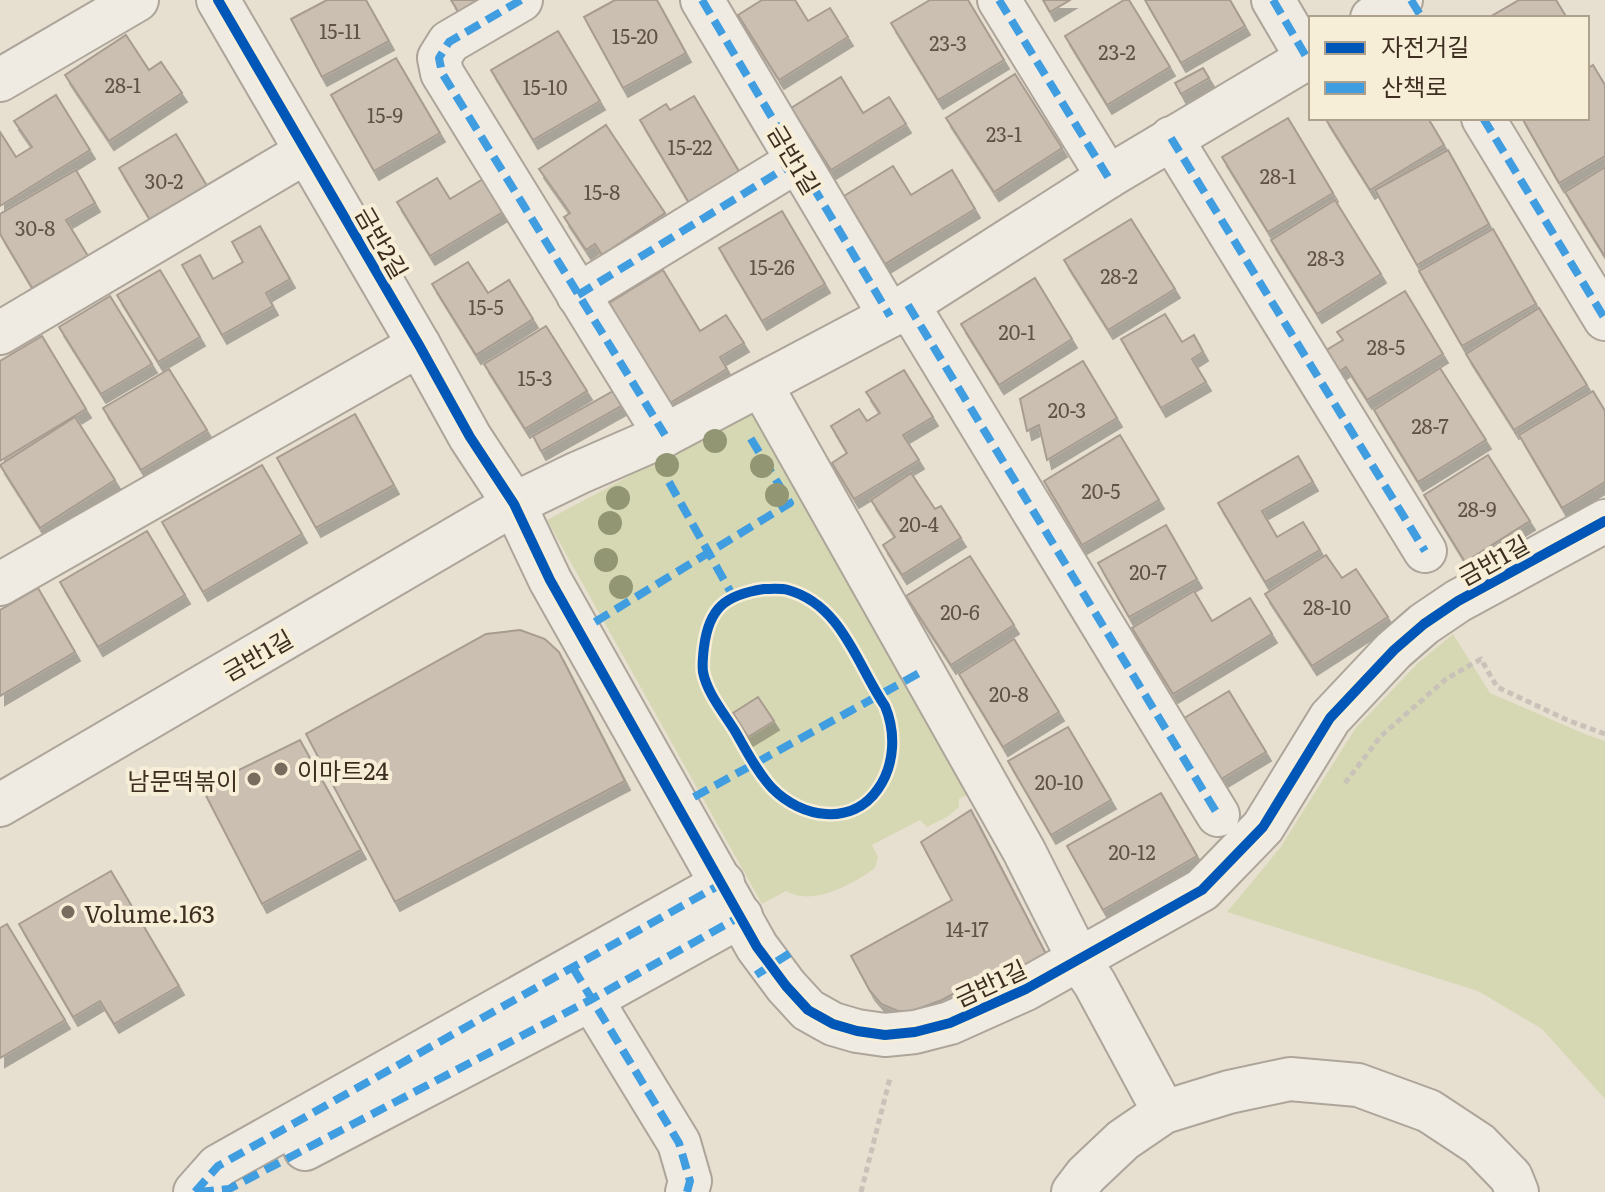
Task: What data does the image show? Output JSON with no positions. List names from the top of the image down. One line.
{"streets":{"street":["금반1길","금반2길"]},"crossings":[["금반1길","금반2길"]],"places":["이마트24","남문떡볶이","Volume.163"],"house_numbers":["15-11","15-20","23-3","23-2","28-1","15-10","15-9","23-1","15-22","28-1","30-2","15-8","30-8","28-3","15-26","28-2","15-5","20-1","28-5","15-3","20-3","28-7","20-5","28-9","20-4","20-7","28-10","20-6","20-8","20-10","20-12","14-17"],"legend":["자전거길","산책로"]}
